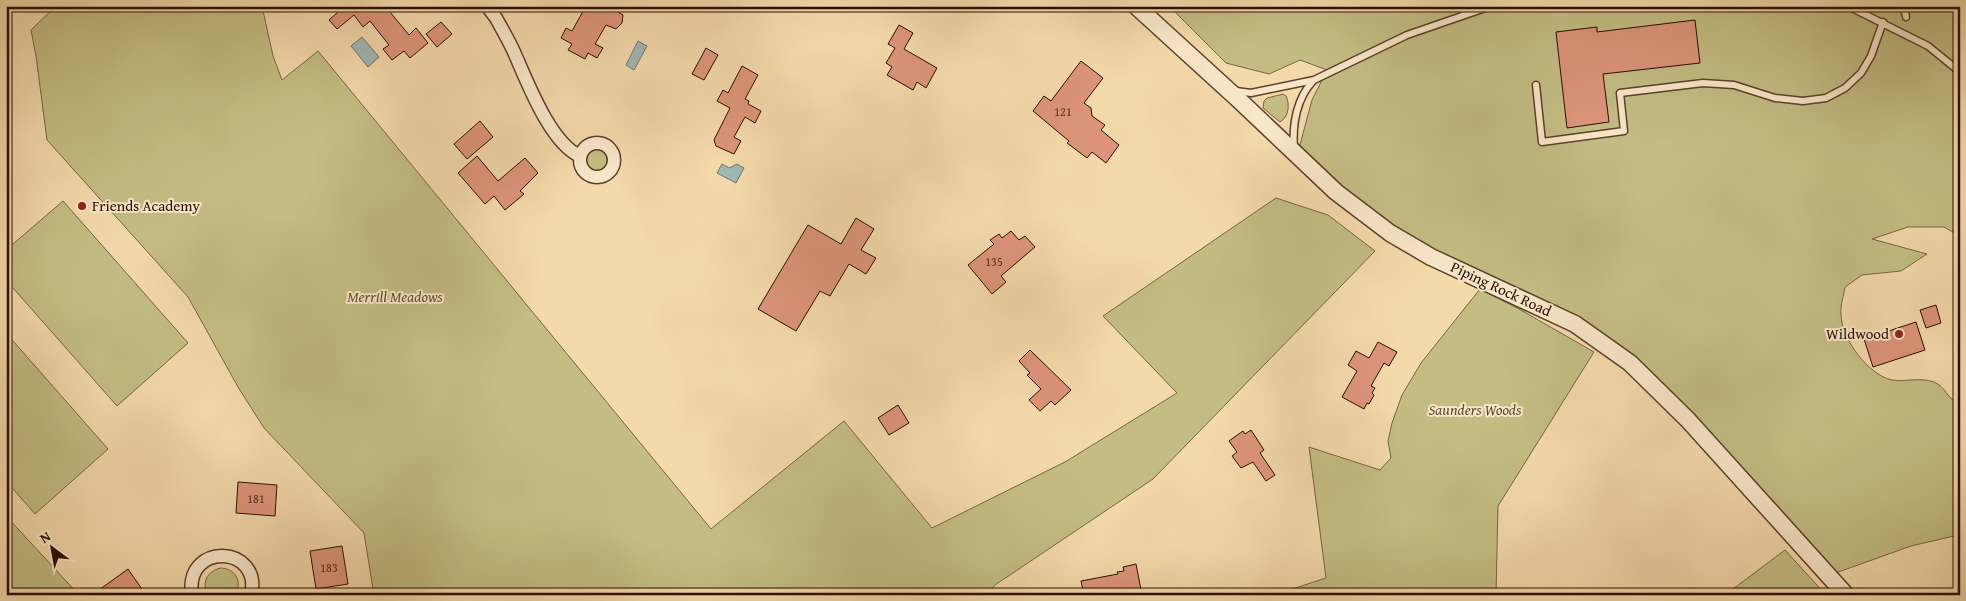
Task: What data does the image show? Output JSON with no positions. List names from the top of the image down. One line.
{"streets":{"street":["Piping Rock Road"]},"parks":["Merrill Meadows","Saunders Woods"],"places":["Friends Academy","Wildwood"],"house_numbers":["121","135","181","183"],"north":"top left"}
